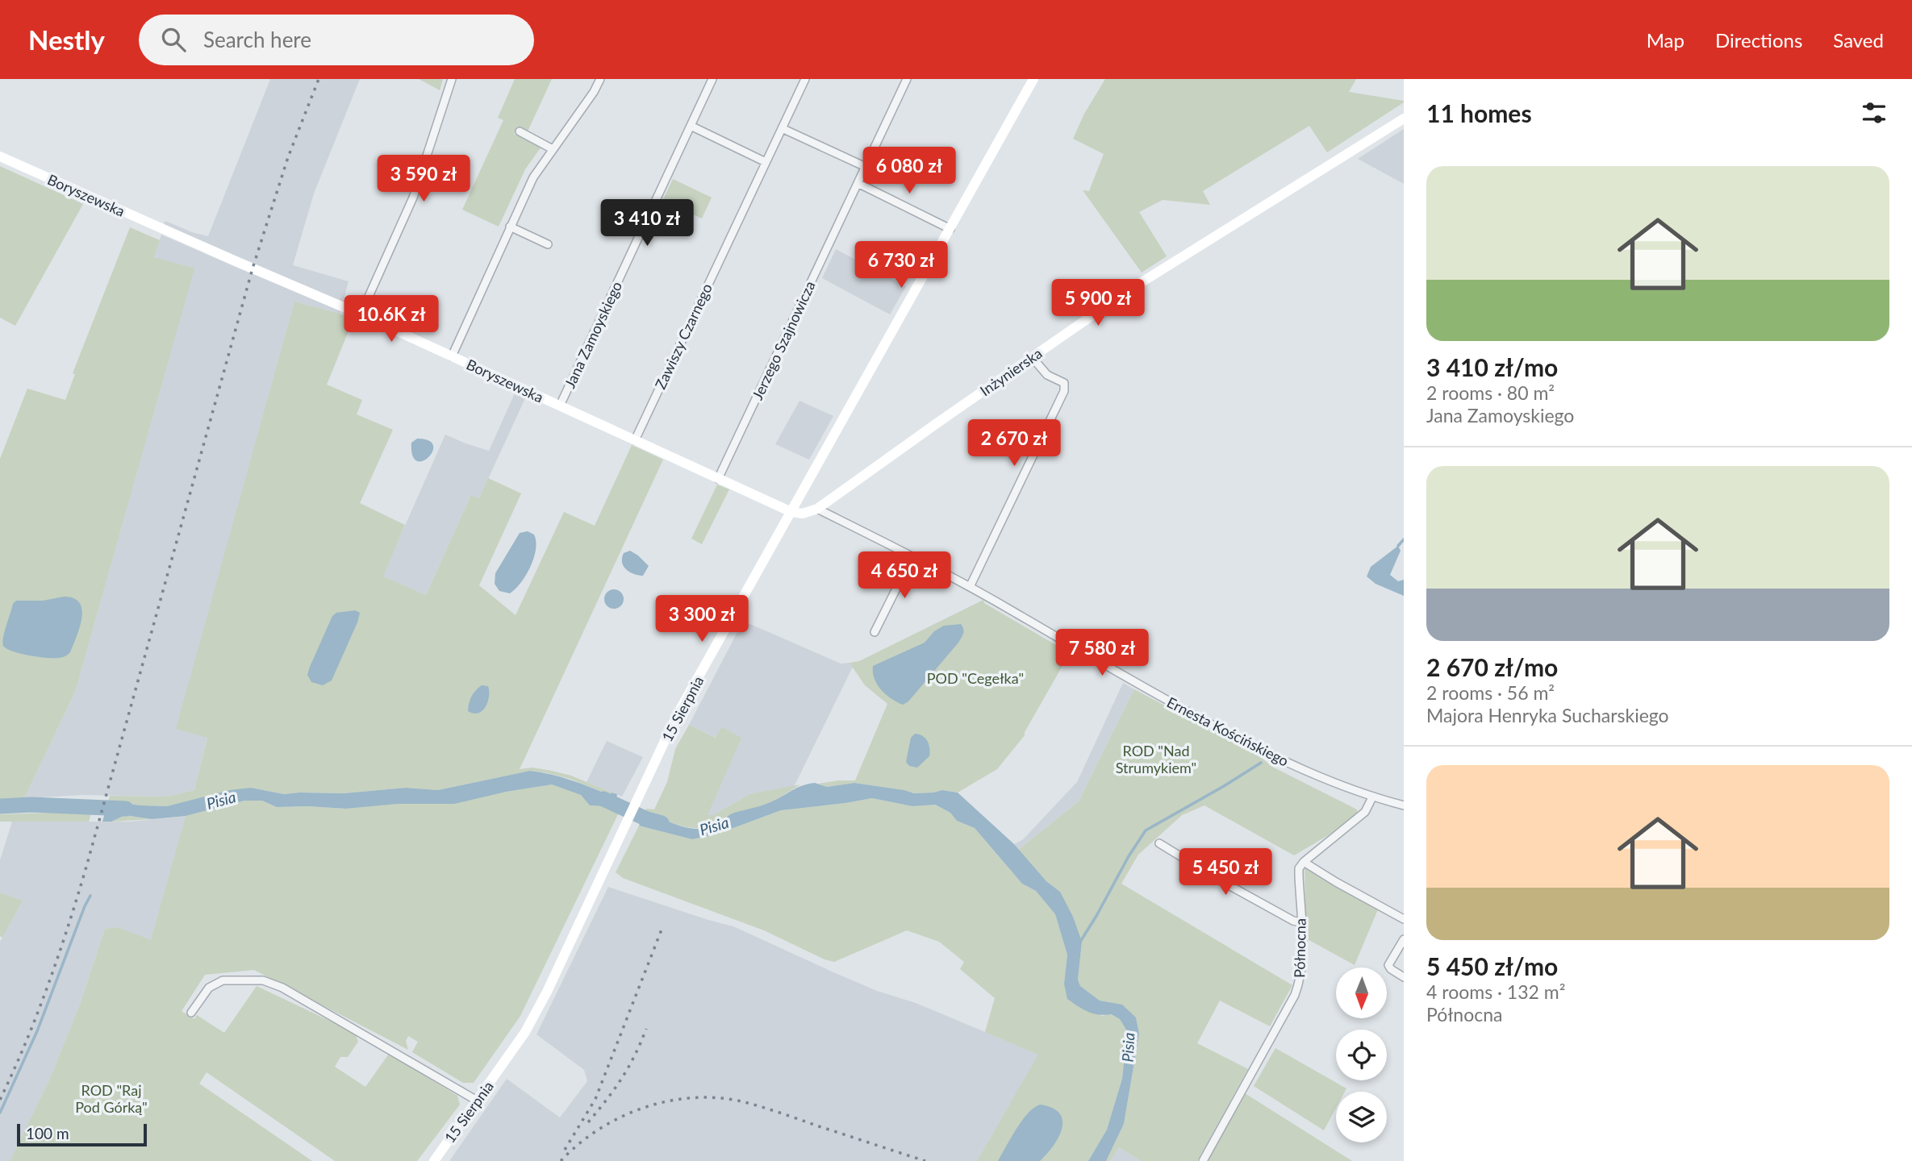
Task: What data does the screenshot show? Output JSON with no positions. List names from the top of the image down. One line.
{"streets":{"street":["Boryszewska","Jana Zamoyskiego","Zawiszy Czarnego","Jerzego Szajnowicza","Inżynierska","15 Sierpnia","Ernesta Kościńskiego","Północna"]},"crossings":[["Boryszewska","Jana Zamoyskiego"],["Boryszewska","Zawiszy Czarnego"],["Boryszewska","Jerzego Szajnowicza"],["Boryszewska","Inżynierska"],["Boryszewska","15 Sierpnia"],["Inżynierska","15 Sierpnia"],["Inżynierska","Ernesta Kościńskiego"]],"water":["Pisia"],"parks":["POD \"Cegełka\"","ROD \"Nad Strumykiem\"","ROD \"Raj Pod Górką\""],"scale_bar":"100 m","north":"bottom","page":{"header":"Nestly","search":"Search here","nav":["Map","Directions","Saved"],"heading":"11 homes","price":["6 080 zł","3 590 zł","3 410 zł","6 730 zł","5 900 zł","10.6K zł","2 670 zł","4 650 zł","3 300 zł","7 580 zł","5 450 zł"],"list":[{"name":"3 410 zł/mo","note":"2 rooms · 80 m² · Jana Zamoyskiego"},{"name":"2 670 zł/mo","note":"2 rooms · 56 m² · Majora Henryka Sucharskiego"},{"name":"5 450 zł/mo","note":"4 rooms · 132 m² · Północna"}],"scale":"100 m"}}
